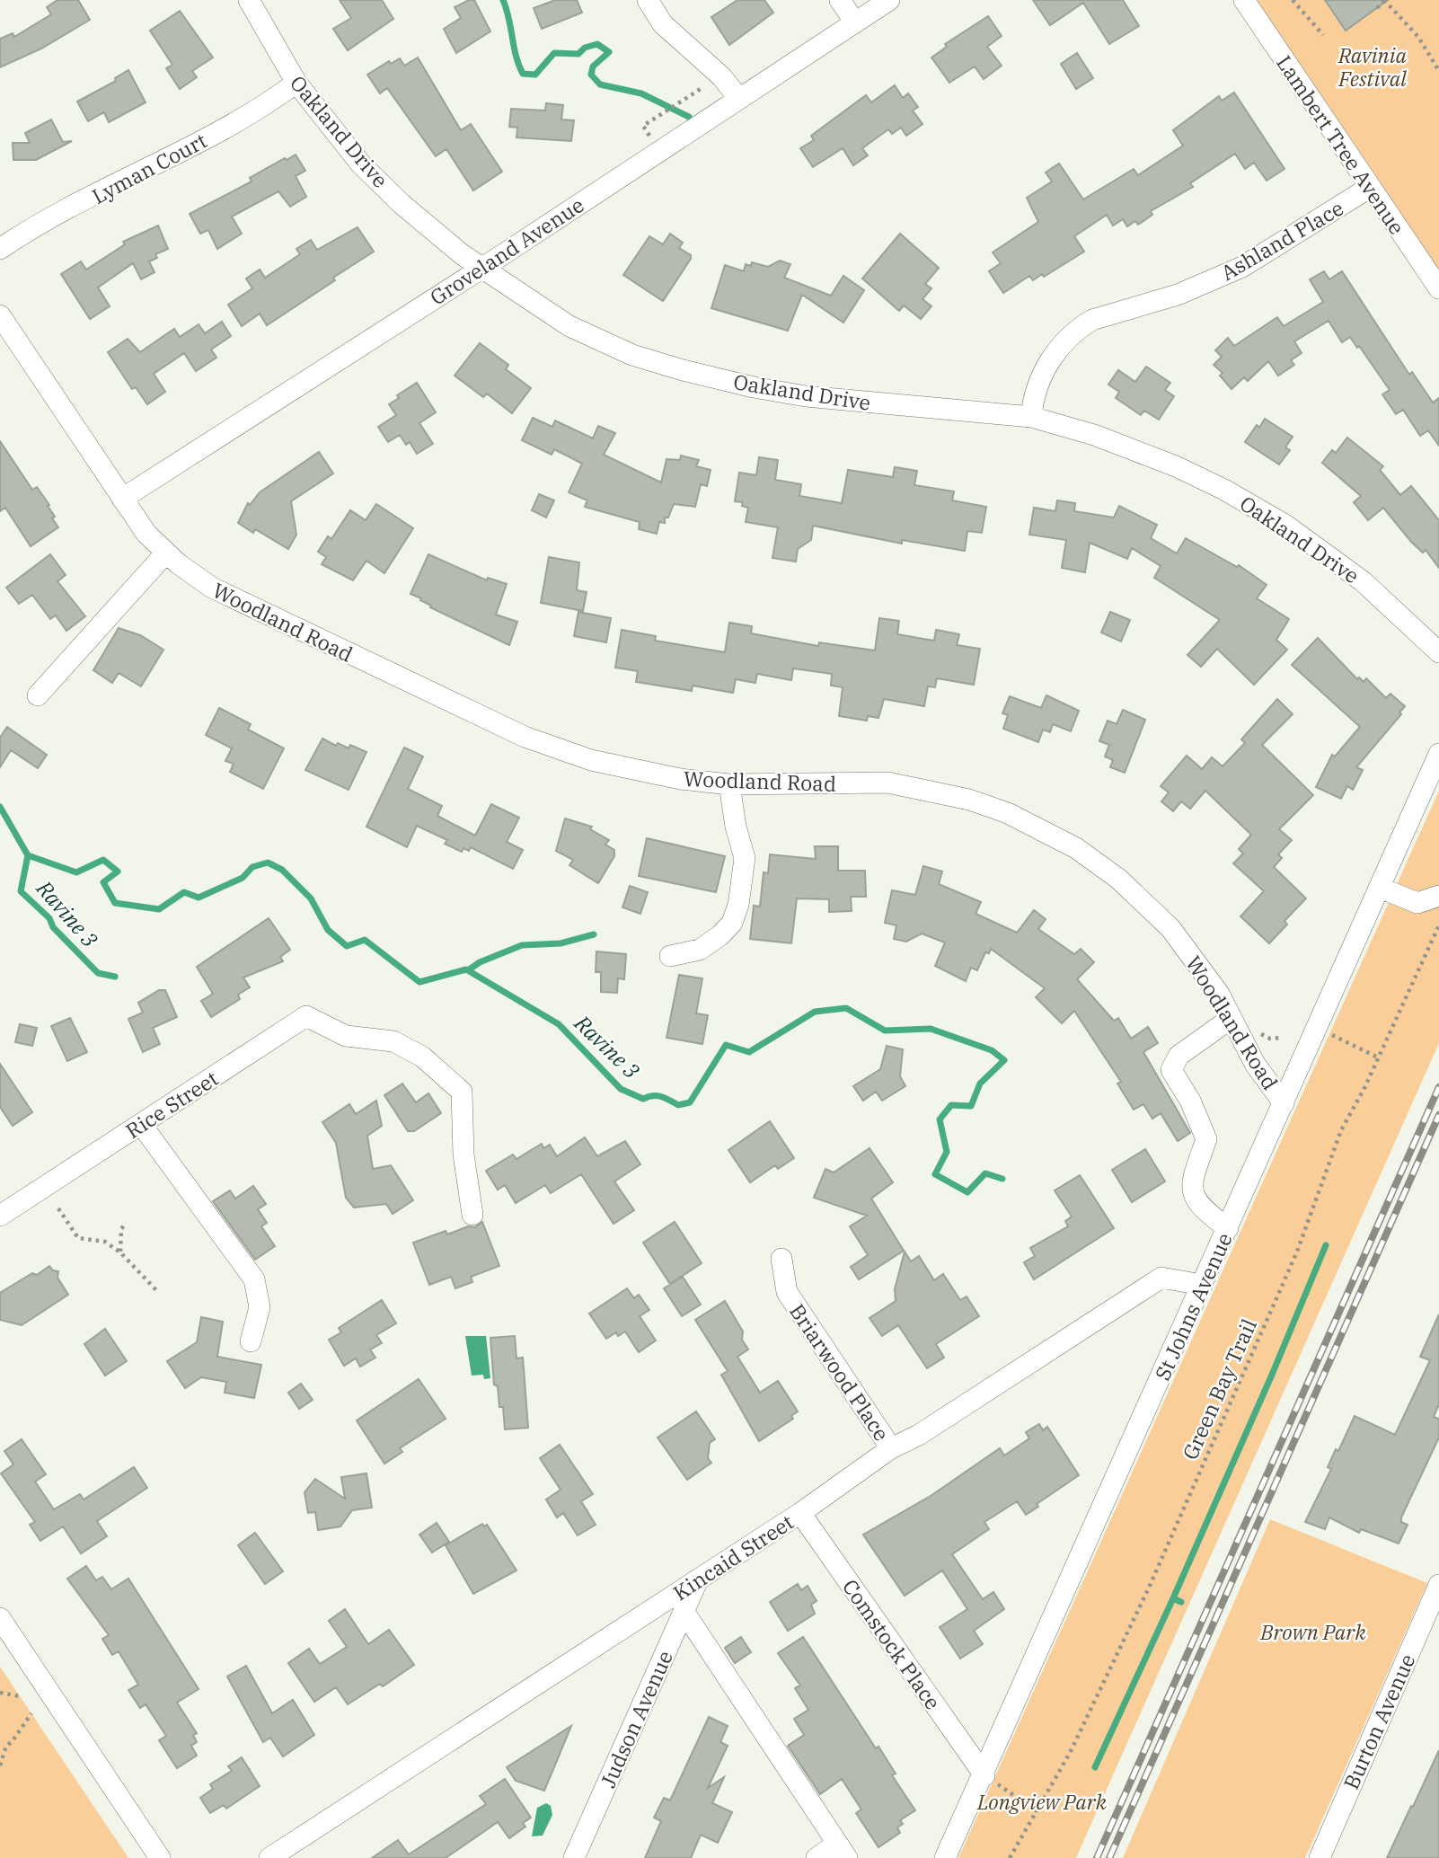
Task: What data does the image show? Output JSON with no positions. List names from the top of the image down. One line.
{"streets":{"street":["Oakland Drive","Lambert Tree Avenue","Lyman Court","Ashland Place","Groveland Avenue","Woodland Road","Rice Street","St Johns Avenue","Briarwood Place","Kincaid Street","Comstock Place","Judson Avenue","Burton Avenue"],"path":["Green Bay Trail"]},"crossings":[["Oakland Drive","Lyman Court"],["Oakland Drive","Ashland Place"],["Oakland Drive","Groveland Avenue"],["Lambert Tree Avenue","Ashland Place"],["Groveland Avenue","Woodland Road"],["Woodland Road","St Johns Avenue"],["St Johns Avenue","Kincaid Street"],["St Johns Avenue","Comstock Place"],["Briarwood Place","Kincaid Street"],["Kincaid Street","Comstock Place"],["Kincaid Street","Judson Avenue"]],"water":["Ravine 3"],"parks":["Ravinia Festival","Brown Park","Longview Park"]}
